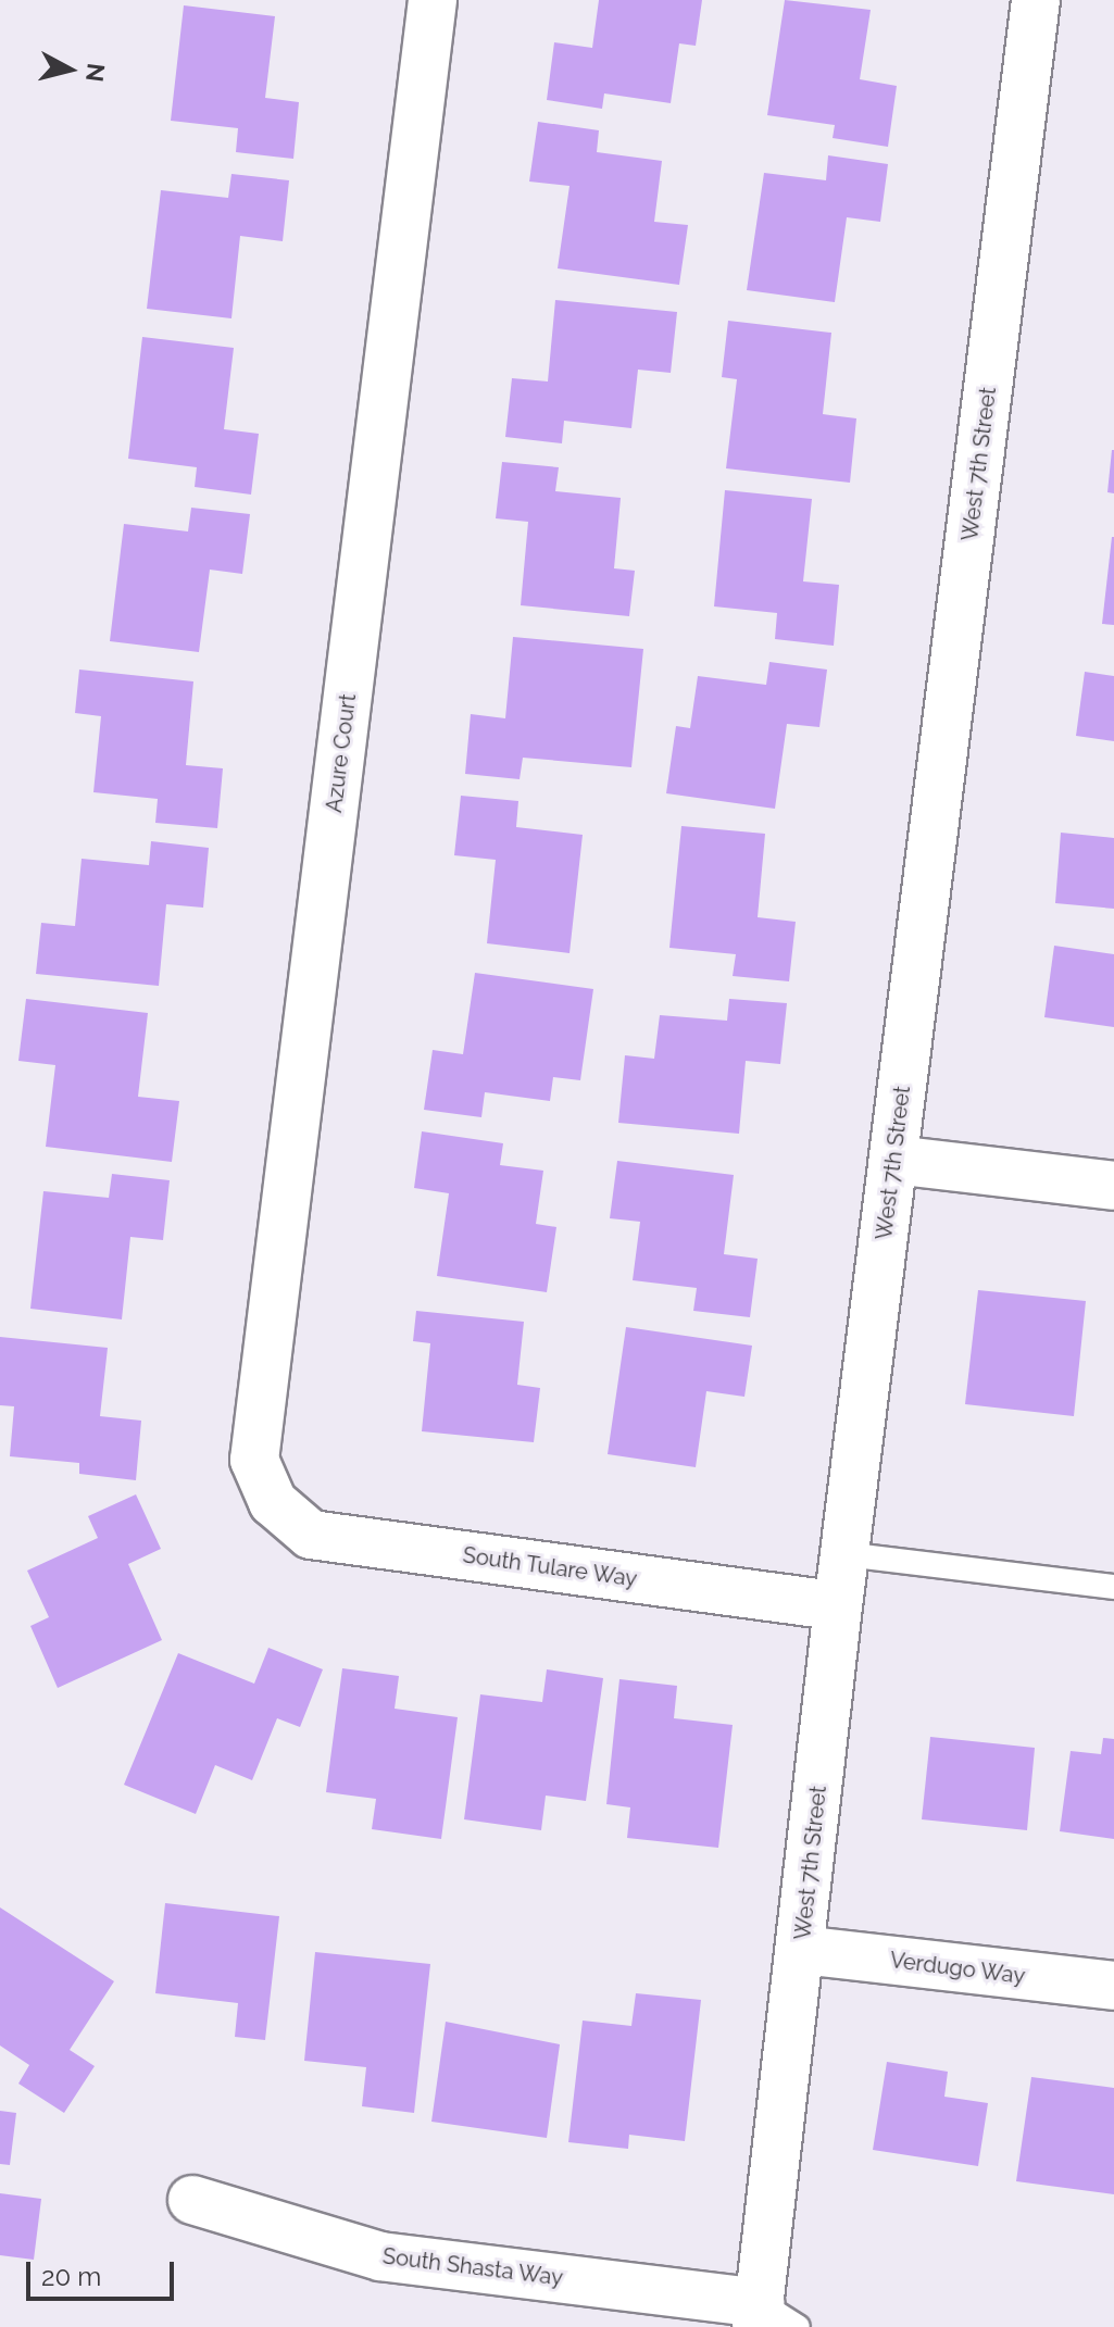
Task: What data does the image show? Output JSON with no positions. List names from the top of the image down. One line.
{"streets":{"street":["West 7th Street","Azure Court","South Tulare Way","Verdugo Way","South Shasta Way"]},"crossings":[["West 7th Street","South Tulare Way"],["West 7th Street","Verdugo Way"],["West 7th Street","South Shasta Way"],["Azure Court","South Tulare Way"]],"scale_bar":"20 m","north":"right"}
